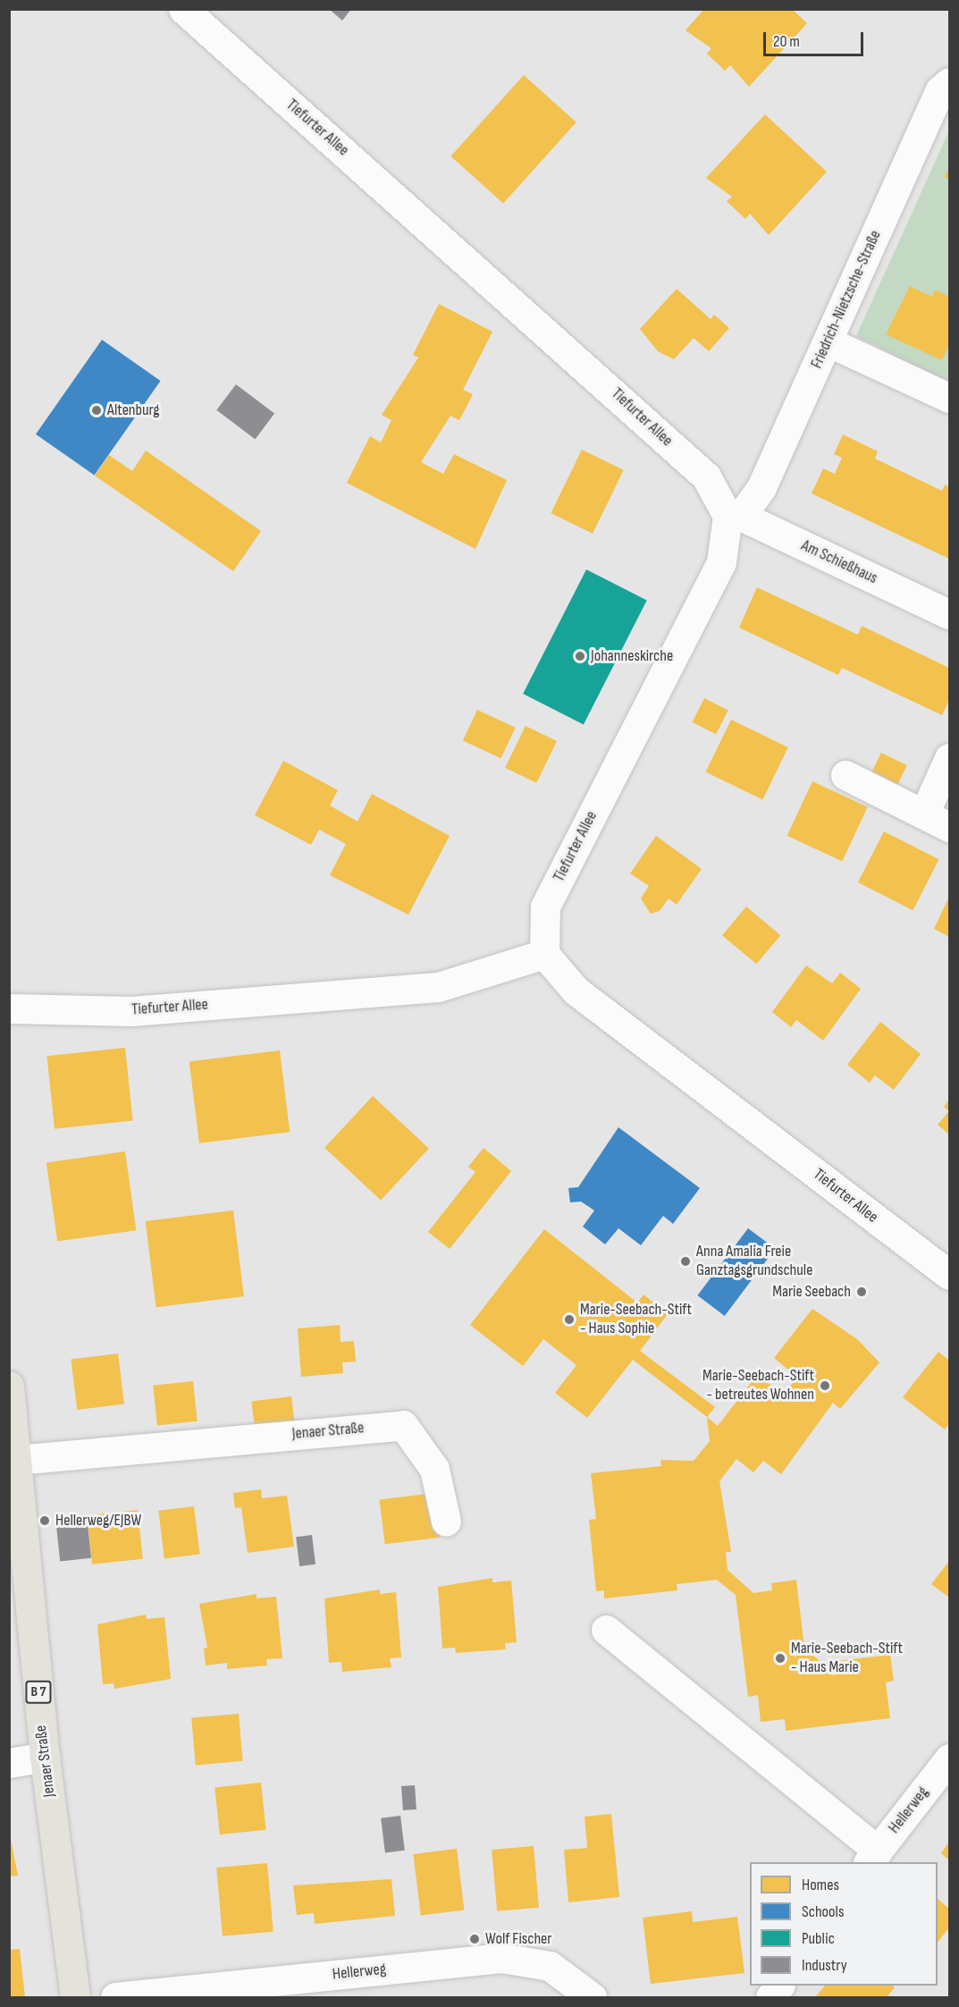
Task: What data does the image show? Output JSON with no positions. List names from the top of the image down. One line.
{"streets":{"main road":["Jenaer Straße","B 7"],"street":["Tiefurter Allee","Friedrich-Nietzsche-Straße","Am Schießhaus","Hellerweg"]},"crossings":[["Tiefurter Allee","Friedrich-Nietzsche-Straße"],["Tiefurter Allee","Am Schießhaus"],["Friedrich-Nietzsche-Straße","Am Schießhaus"]],"places":["Altenburg","Johanneskirche","Anna Amalia Freie Ganztagsgrundschule","Marie Seebach","Marie-Seebach-Stift - Haus Sophie","Marie-Seebach-Stift - betreutes Wohnen","Hellerweg/EJBW","Marie-Seebach-Stift - Haus Marie","Wolf Fischer"],"legend":["Homes","Schools","Public","Industry"],"scale_bar":"20 m"}
